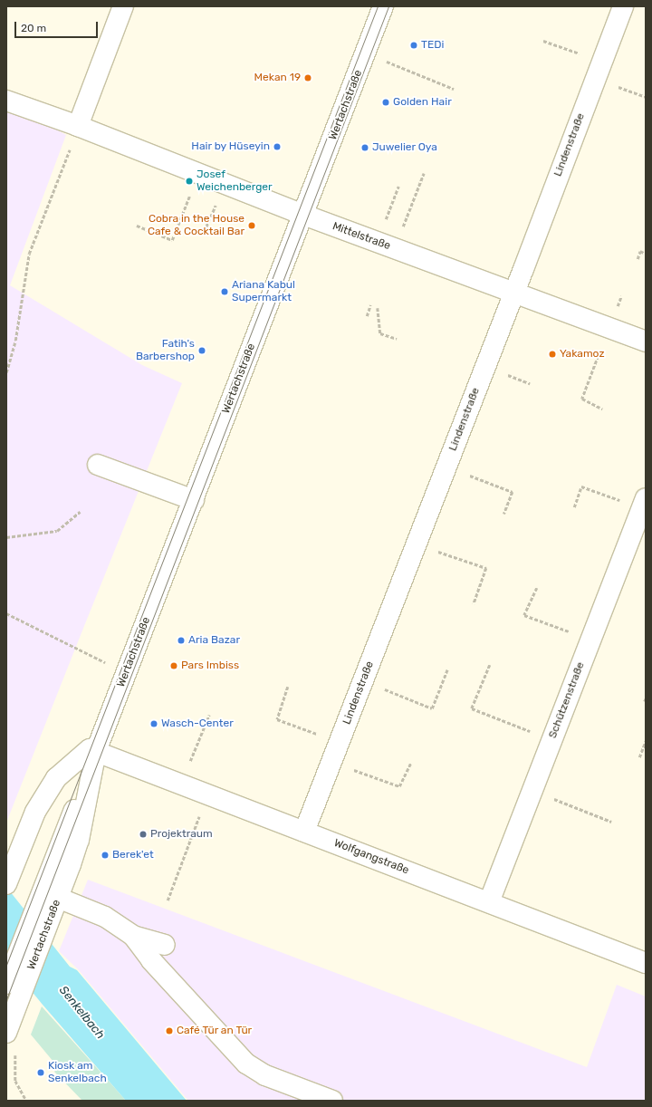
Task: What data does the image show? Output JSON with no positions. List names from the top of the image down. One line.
{"streets":{"street":["Wertachstraße","Lindenstraße","Mittelstraße","Schützenstraße","Wolfgangstraße"]},"crossings":[["Wertachstraße","Mittelstraße"],["Wertachstraße","Wolfgangstraße"],["Lindenstraße","Mittelstraße"],["Lindenstraße","Wolfgangstraße"],["Schützenstraße","Wolfgangstraße"]],"water":["Senkelbach"],"places":["TEDi","Mekan 19","Golden Hair","Hair by Hüseyin","Juwelier Oya","Josef Weichenberger","Cobra in the House Cafe & Cocktail Bar","Ariana Kabul Supermarkt","Fatih's Barbershop","Yakamoz","Aria Bazar","Pars Imbiss","Wasch-Center","Projektraum","Berek'et","Café Tür an Tür","Kiosk am Senkelbach"],"scale_bar":"20 m"}
